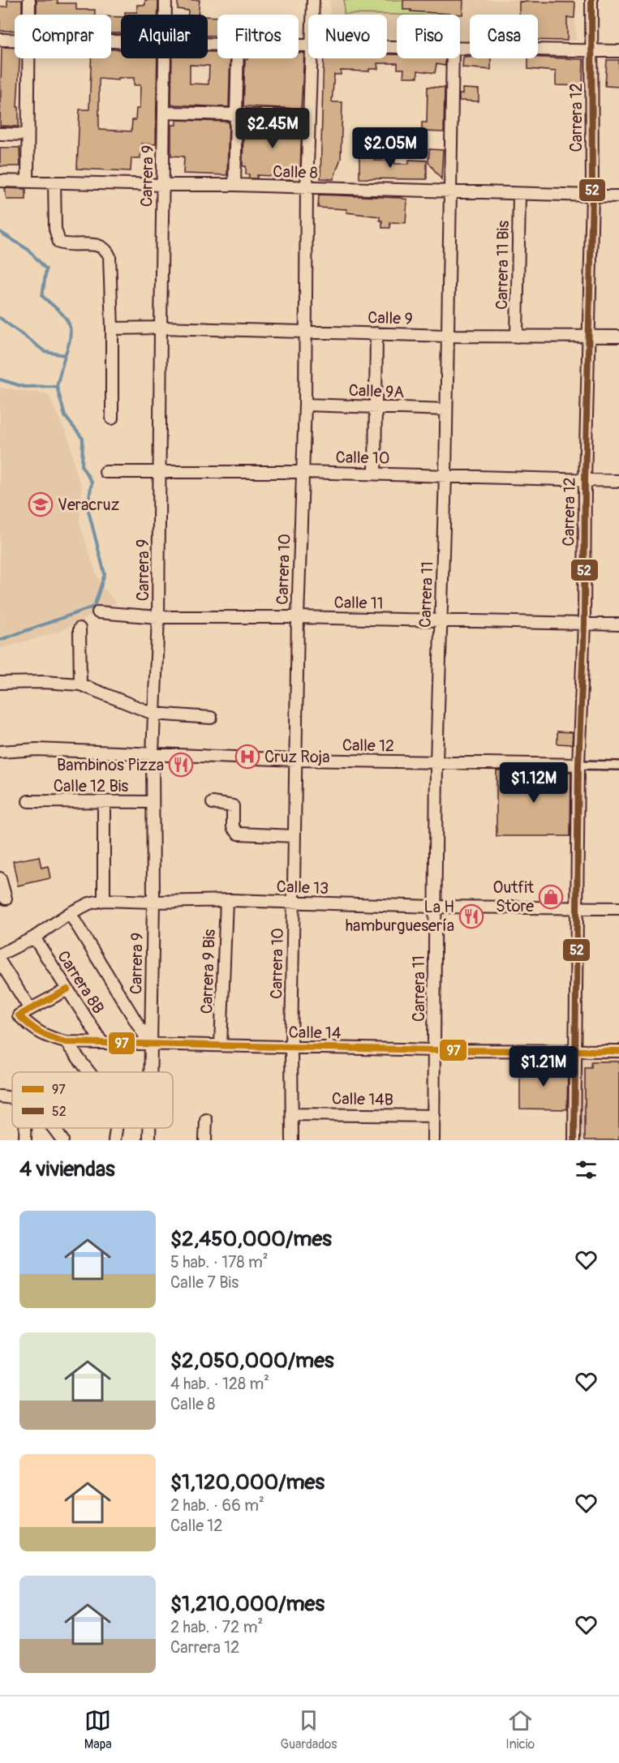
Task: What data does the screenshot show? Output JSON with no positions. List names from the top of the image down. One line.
{"streets":{"street":["Carrera 12","Calle 8","Carrera 9","Carrera 11 Bis","Calle 9","Calle 9A","Calle 10","Carrera 10","Carrera 11","Calle 11","Calle 12","Calle 12 Bis","Calle 13","Carrera 9 Bis","Carrera 8B","Calle 14","Calle 14B"]},"crossings":[["Carrera 12","Calle 8"],["Carrera 12","Calle 9"],["Carrera 12","Calle 10"],["Carrera 12","Calle 11"],["Carrera 12","Calle 12"],["Carrera 12","Calle 13"],["Carrera 12","Calle 14"],["Calle 8","Carrera 9"],["Calle 8","Carrera 11 Bis"],["Calle 8","Carrera 10"],["Calle 8","Carrera 11"],["Carrera 9","Calle 9"],["Carrera 9","Calle 10"],["Carrera 9","Calle 11"],["Carrera 9","Calle 12"],["Carrera 9","Calle 12 Bis"],["Carrera 9","Calle 13"],["Carrera 9","Calle 14"],["Carrera 11 Bis","Calle 9"],["Calle 9","Carrera 10"],["Calle 9","Carrera 11"],["Calle 9A","Carrera 10"],["Calle 9A","Carrera 11"],["Calle 10","Carrera 10"],["Calle 10","Carrera 11"],["Carrera 10","Calle 11"],["Carrera 10","Calle 12"],["Carrera 10","Calle 13"],["Carrera 10","Calle 14"],["Carrera 10","Calle 14B"],["Carrera 11","Calle 11"],["Carrera 11","Calle 12"],["Carrera 11","Calle 13"],["Carrera 11","Calle 14"],["Carrera 11","Calle 14B"],["Calle 13","Carrera 9 Bis"],["Calle 13","Carrera 8B"],["Carrera 9 Bis","Calle 14"],["Carrera 8B","Calle 14"]],"places":{"school or university":["Veracruz"],"hospital":["Cruz Roja"],"restaurant":["Bambinos Pizza","La H hamburguesería"],"shop":["Outfit Store"]},"lines":["transit line 52","transit line 97"],"legend":["97","52"],"page":{"chip":["Comprar","Alquilar","Filtros","Nuevo","Piso","Casa"],"price":["$2.45M","$2.05M","$1.12M","$1.21M"],"heading":"4 viviendas","list":[{"name":"$2,450,000/mes","note":"5 hab. · 178 m² · Calle 7 Bis"},{"name":"$2,050,000/mes","note":"4 hab. · 128 m² · Calle 8"},{"name":"$1,120,000/mes","note":"2 hab. · 66 m² · Calle 12"},{"name":"$1,210,000/mes","note":"2 hab. · 72 m² · Carrera 12"}],"tabs":["Mapa","Guardados","Inicio"]}}
